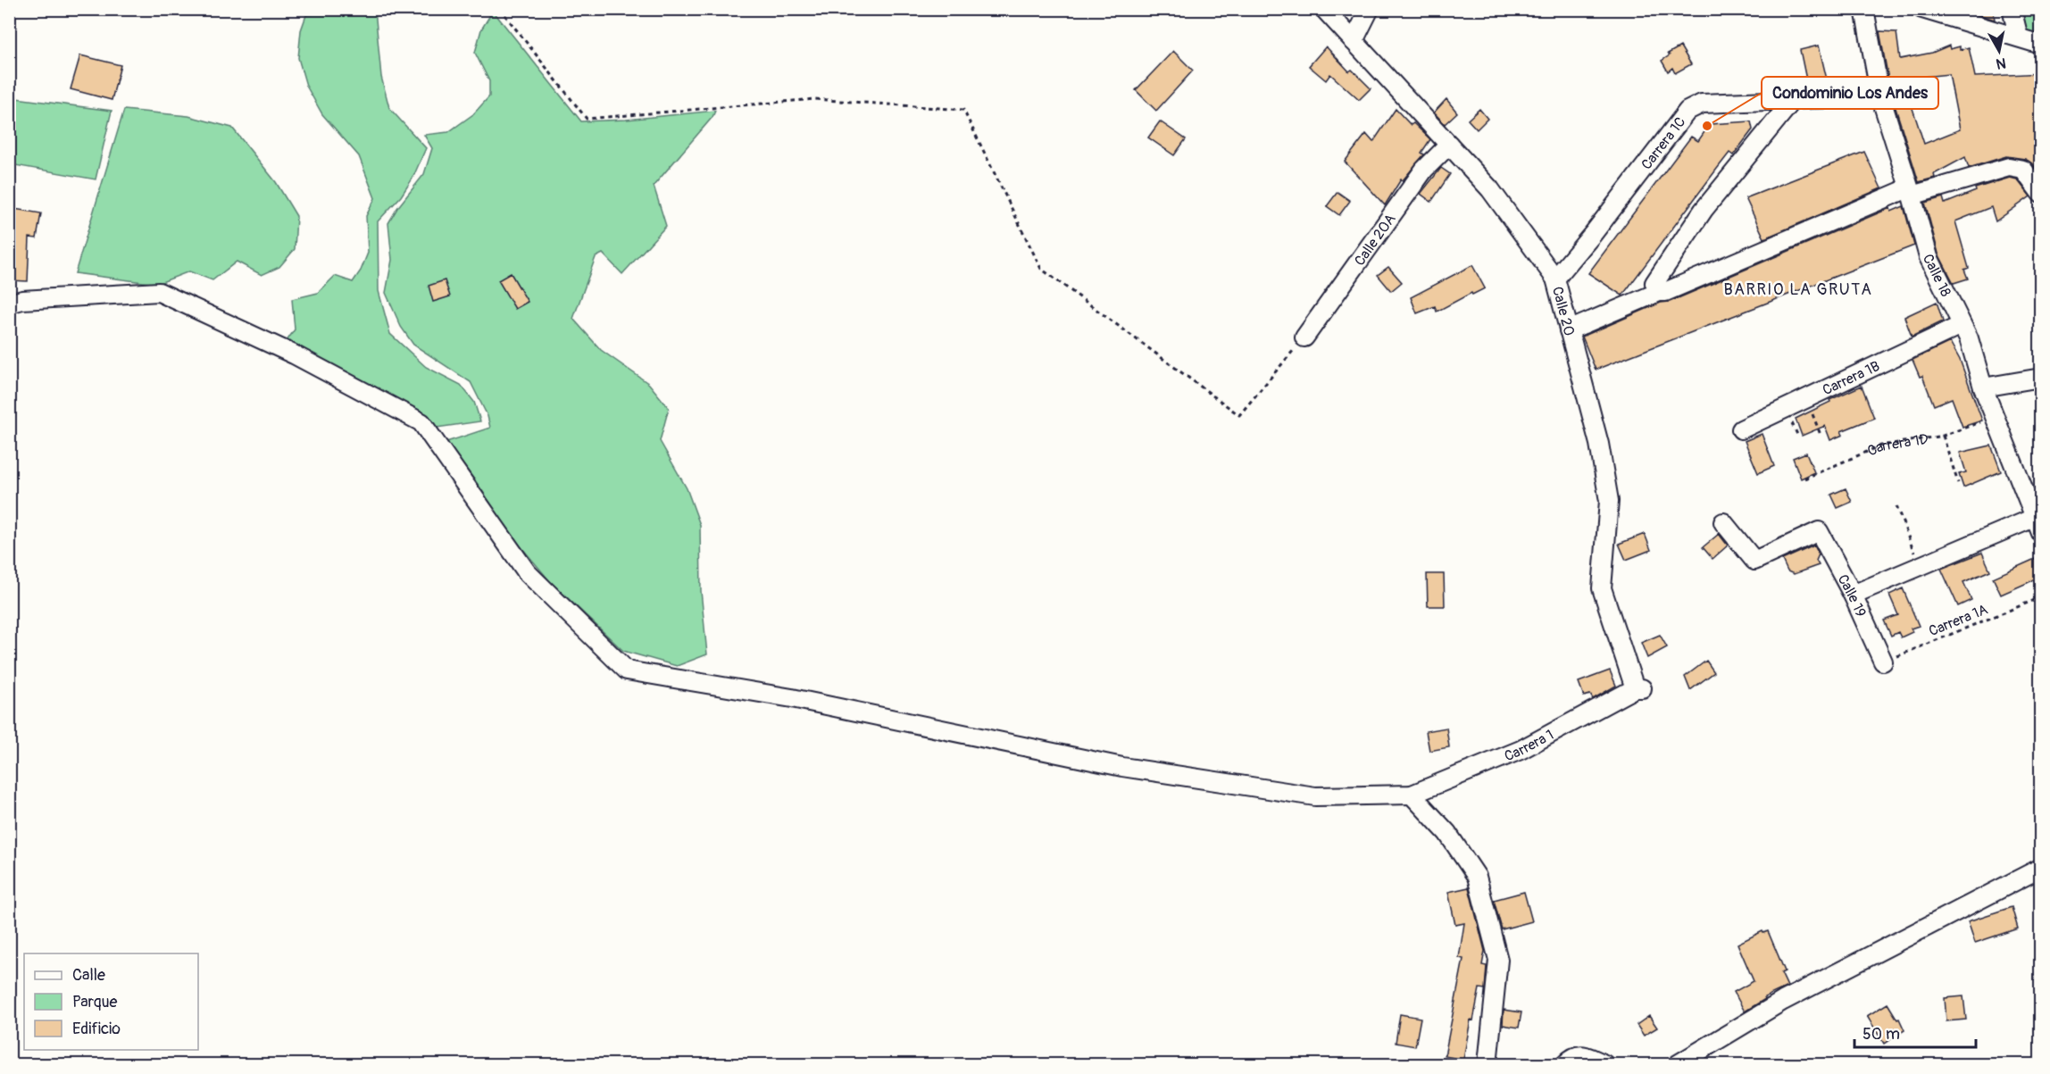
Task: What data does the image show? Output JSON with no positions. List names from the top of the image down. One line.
{"streets":{"street":["Carrera 1C","Calle 20A","Calle 18","Calle 20","Carrera 1B","Calle 19","Carrera 1"],"path":["Carrera 1D","Carrera 1A"]},"crossings":[["Carrera 1C","Calle 18"],["Carrera 1C","Calle 20"],["Calle 20A","Calle 20"],["Calle 18","Carrera 1B"],["Calle 18","Carrera 1D"],["Calle 20","Carrera 1"],["Calle 19","Carrera 1A"]],"districts":["BARRIO LA GRUTA"],"places":["Condominio Los Andes"],"legend":["Calle","Parque","Edificio"],"scale_bar":"50 m","north":"bottom"}
